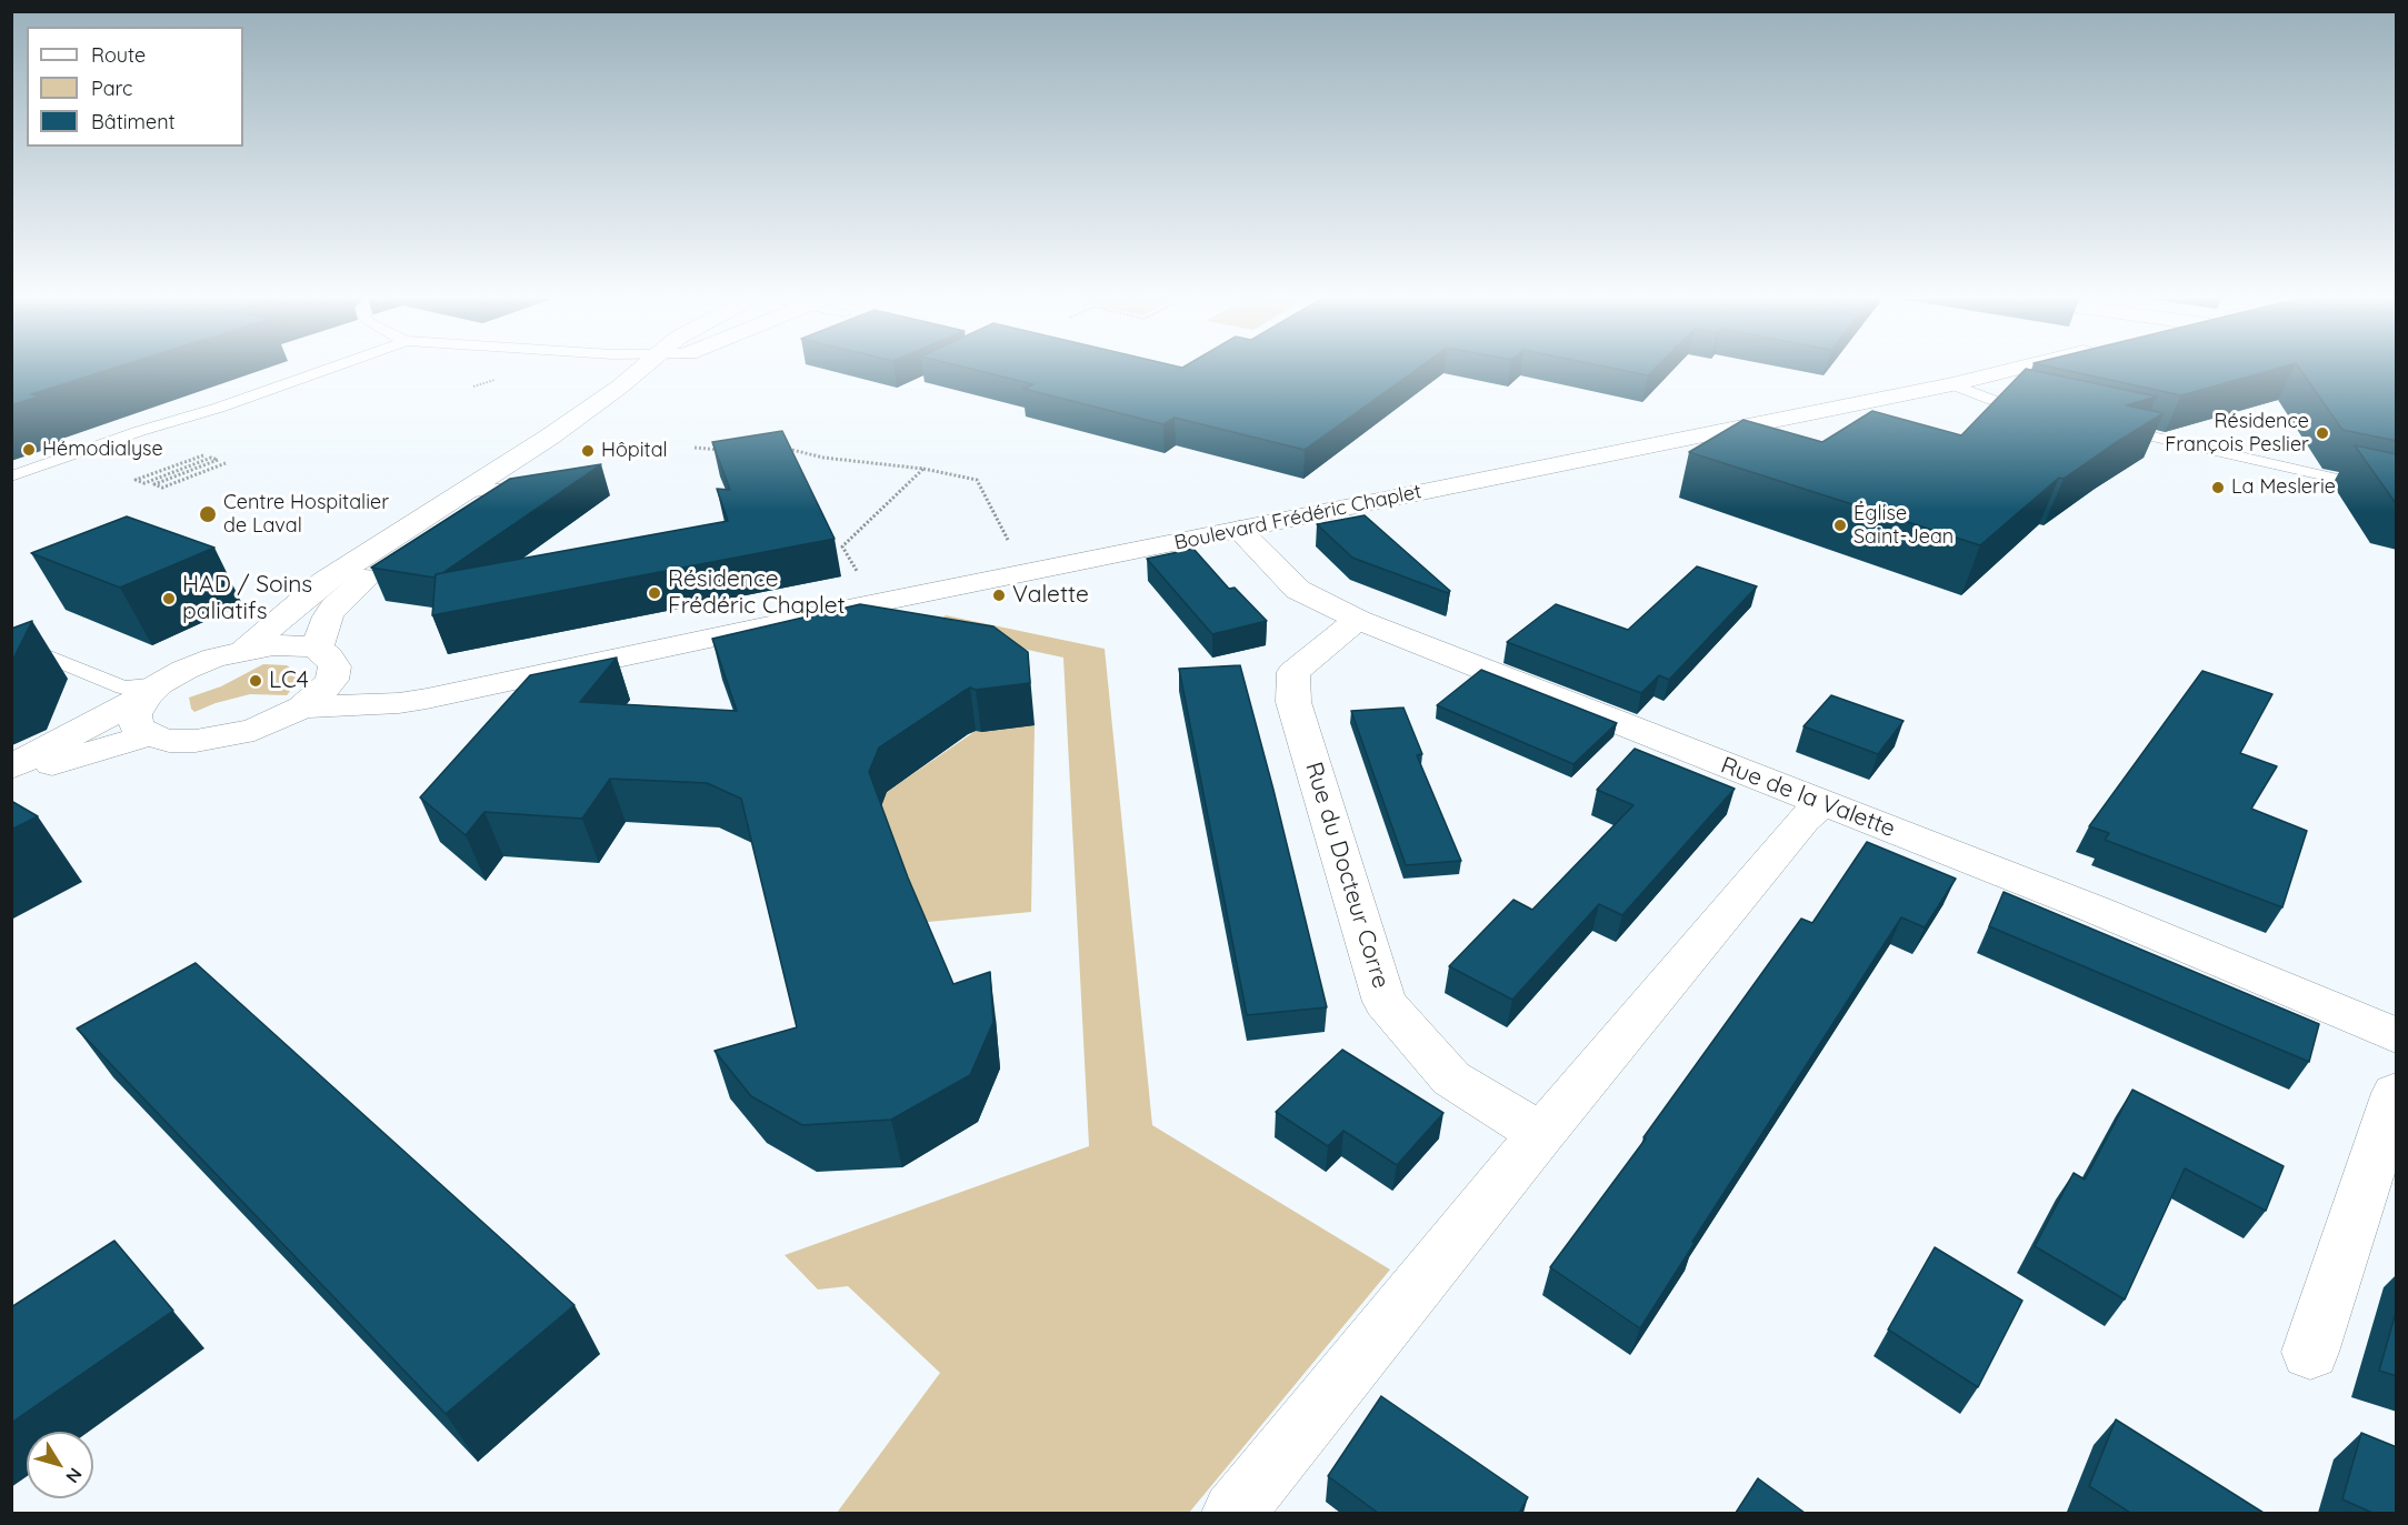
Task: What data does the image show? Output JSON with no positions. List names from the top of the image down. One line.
{"streets":{"street":["Boulevard Frédéric Chaplet","Rue de la Valette","Rue du Docteur Corre"]},"crossings":[["Boulevard Frédéric Chaplet","Rue de la Valette"],["Rue de la Valette","Rue du Docteur Corre"]],"places":["Résidence François Peslier","Hémodialyse","Hôpital","La Meslerie","Centre Hospitalier de Laval","Église Saint-Jean","Résidence Frédéric Chaplet","Valette","HAD / Soins paliatifs","LC4"],"legend":["Route","Parc","Bâtiment"],"north":"bottom right"}
